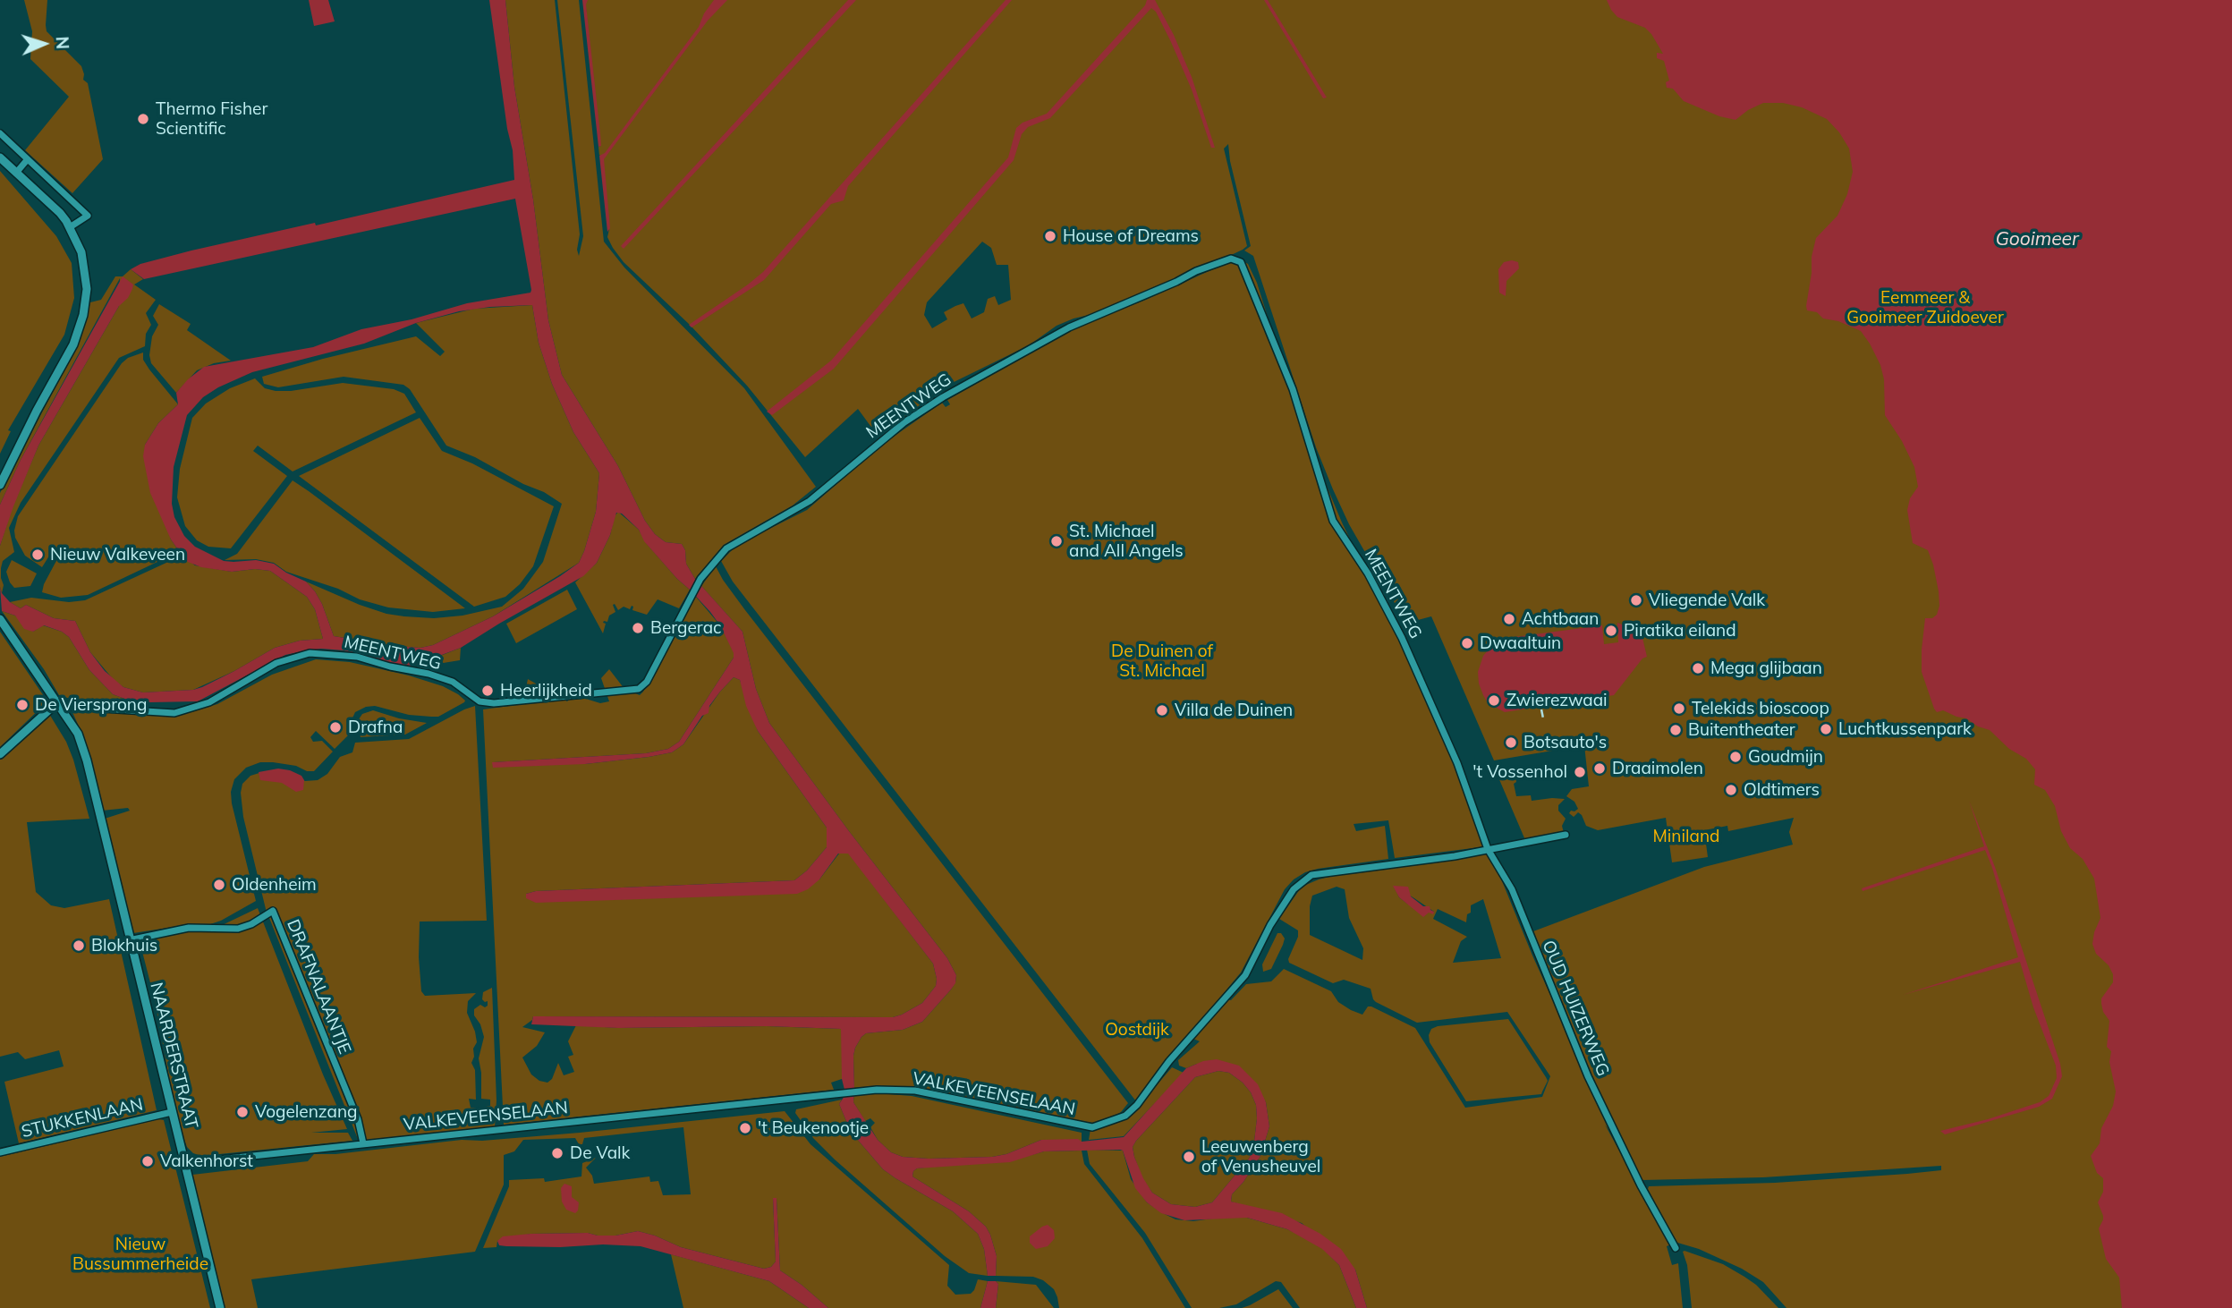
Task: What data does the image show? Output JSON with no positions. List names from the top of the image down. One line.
{"streets":{"street":["MEENTWEG","DRAFNALAANTJE","OUD HUIZERWEG","NAARDERSTRAAT","VALKEVEENSELAAN","STUKKENLAAN"]},"crossings":[["MEENTWEG","OUD HUIZERWEG"],["MEENTWEG","NAARDERSTRAAT"],["MEENTWEG","VALKEVEENSELAAN"],["DRAFNALAANTJE","NAARDERSTRAAT"],["DRAFNALAANTJE","VALKEVEENSELAAN"],["OUD HUIZERWEG","VALKEVEENSELAAN"],["NAARDERSTRAAT","VALKEVEENSELAAN"],["NAARDERSTRAAT","STUKKENLAAN"]],"water":["Gooimeer"],"parks":["Eemmeer & Gooimeer Zuidoever","De Duinen of St. Michael","Miniland","Oostdijk","Nieuw Bussummerheide"],"places":["Thermo Fisher Scientific","House of Dreams","St. Michael and All Angels","Nieuw Valkeveen","Vliegende Valk","Achtbaan","Bergerac","Piratika eiland","Dwaaltuin","Mega glijbaan","Heerlijkheid","Zwierezwaai","De Viersprong","Telekids bioscoop","Villa de Duinen","Drafna","Luchtkussenpark","Buitentheater","Botsauto's","Goudmijn","Draaimolen","'t Vossenhol","Oldtimers","Oldenheim","Blokhuis","Vogelenzang","'t Beukenootje","De Valk","Leeuwenberg of Venusheuvel","Valkenhorst"],"north":"right"}
